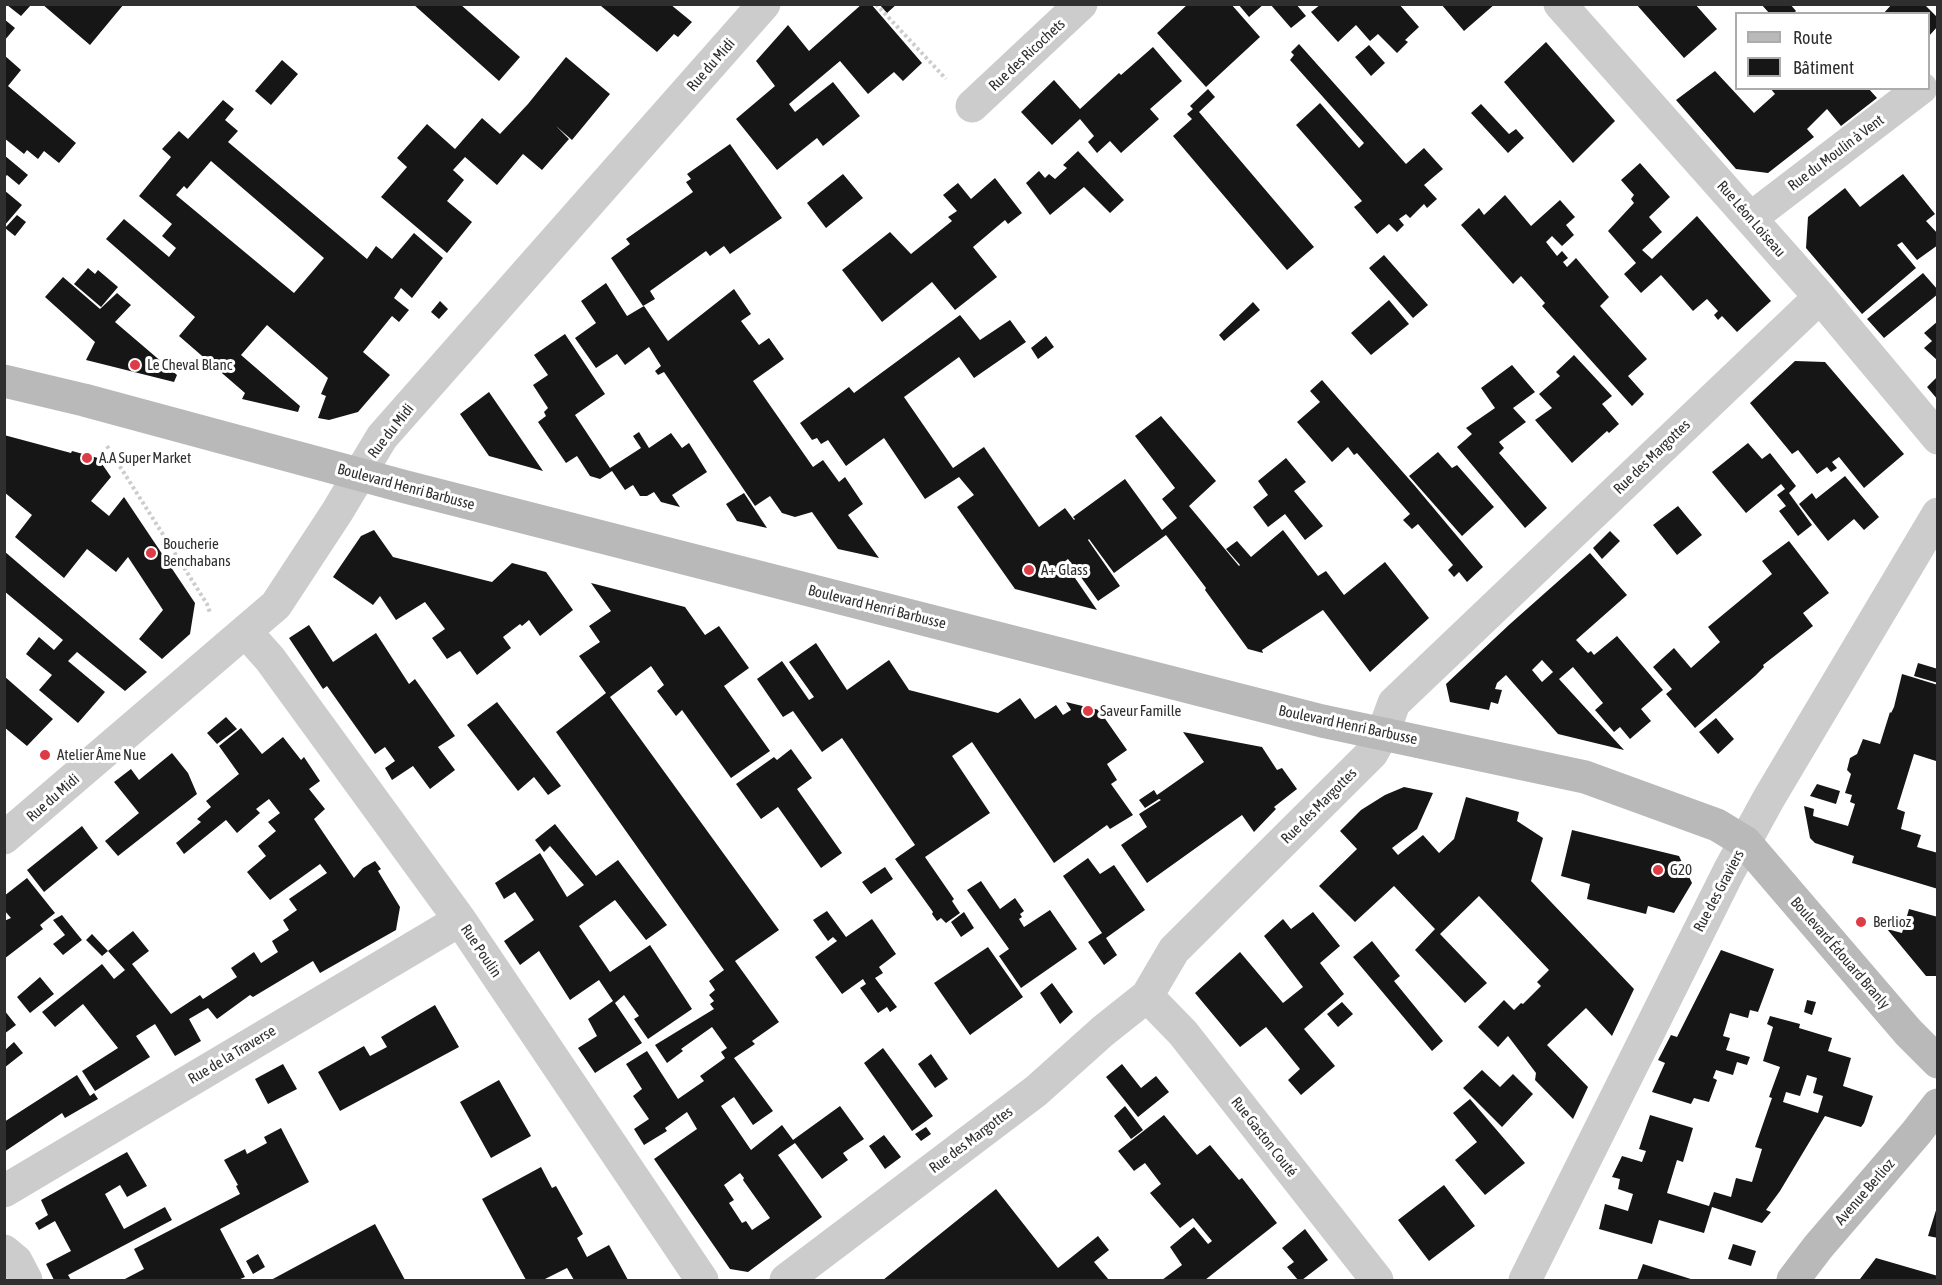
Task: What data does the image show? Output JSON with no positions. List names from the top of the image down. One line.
{"streets":{"main road":["Boulevard Henri Barbusse","Boulevard Édouard Branly","Avenue Berlioz"],"street":["Rue des Ricochets","Rue du Midi","Rue du Moulin à Vent","Rue Léon Loiseau","Rue des Margottes","Rue des Graviers","Rue Poulin","Rue de la Traverse","Rue Gaston Couté"]},"crossings":[["Rue du Midi","Boulevard Henri Barbusse"],["Rue du Midi","Rue Poulin"],["Rue du Moulin à Vent","Rue Léon Loiseau"],["Rue Léon Loiseau","Rue des Margottes"],["Rue des Margottes","Boulevard Henri Barbusse"],["Rue des Margottes","Rue Gaston Couté"],["Boulevard Henri Barbusse","Rue des Graviers"],["Boulevard Henri Barbusse","Boulevard Édouard Branly"],["Rue des Graviers","Boulevard Édouard Branly"],["Rue Poulin","Rue de la Traverse"]],"places":["Le Cheval Blanc","A.A Super Market","Boucherie Benchabans","A+ Glass","Saveur Famille","Atelier Âme Nue","G20","Berlioz"],"legend":["Route","Bâtiment"]}
